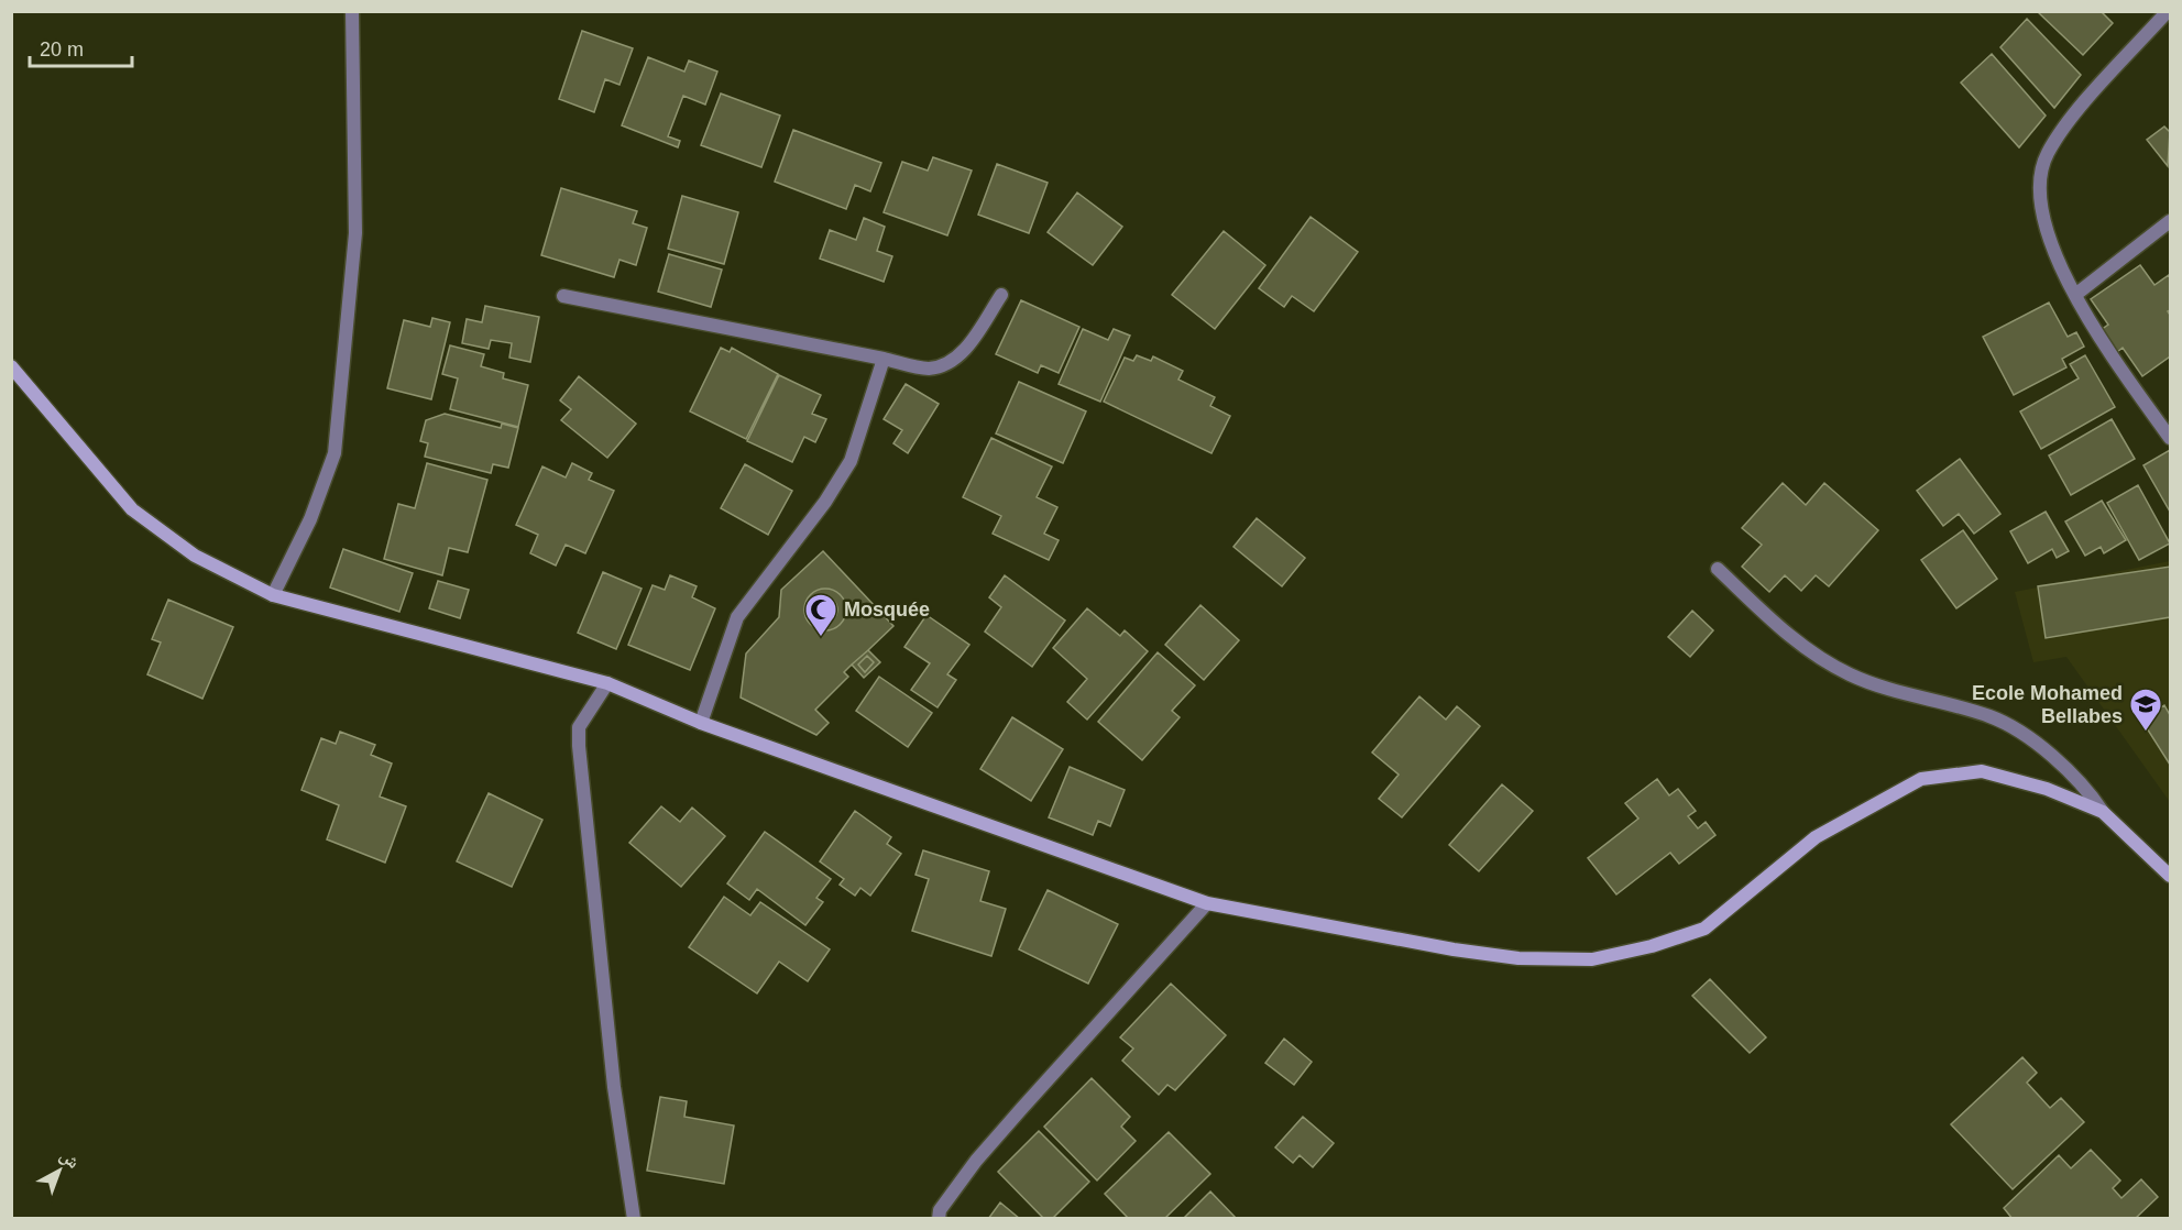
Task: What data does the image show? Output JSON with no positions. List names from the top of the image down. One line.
{"places":{"mosque":["Mosquée"],"school or university":["Ecole Mohamed Bellabes"]},"scale_bar":"20 m","north":"top right"}
